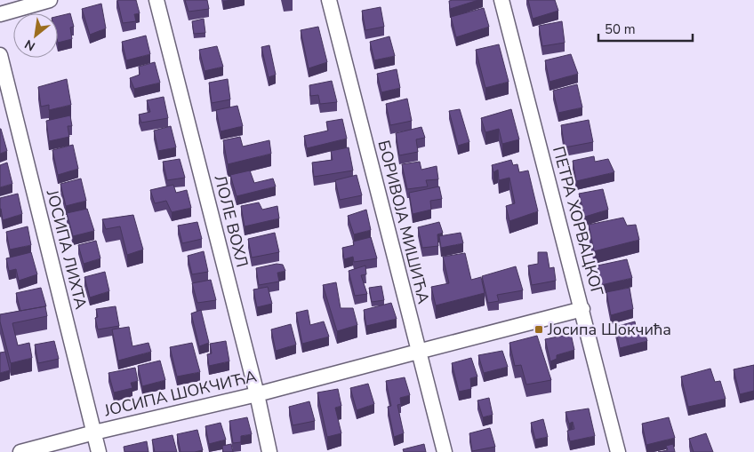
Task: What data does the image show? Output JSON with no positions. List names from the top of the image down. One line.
{"streets":{"street":["ЛОЛЕ ВОХЛ","ПЕТРА ХОРВАЦКОГ","БОРИВОЈА МИШИЋА","ЈОСИПА ЛИХТА","ЈОСИПА ШОКЧИЋА"]},"crossings":[["ЛОЛЕ ВОХЛ","ЈОСИПА ШОКЧИЋА"],["ПЕТРА ХОРВАЦКОГ","ЈОСИПА ШОКЧИЋА"],["БОРИВОЈА МИШИЋА","ЈОСИПА ШОКЧИЋА"],["ЈОСИПА ЛИХТА","ЈОСИПА ШОКЧИЋА"]],"places":{"transit":["Јосипа Шокчића"]},"scale_bar":"50 m","north":"bottom left"}
